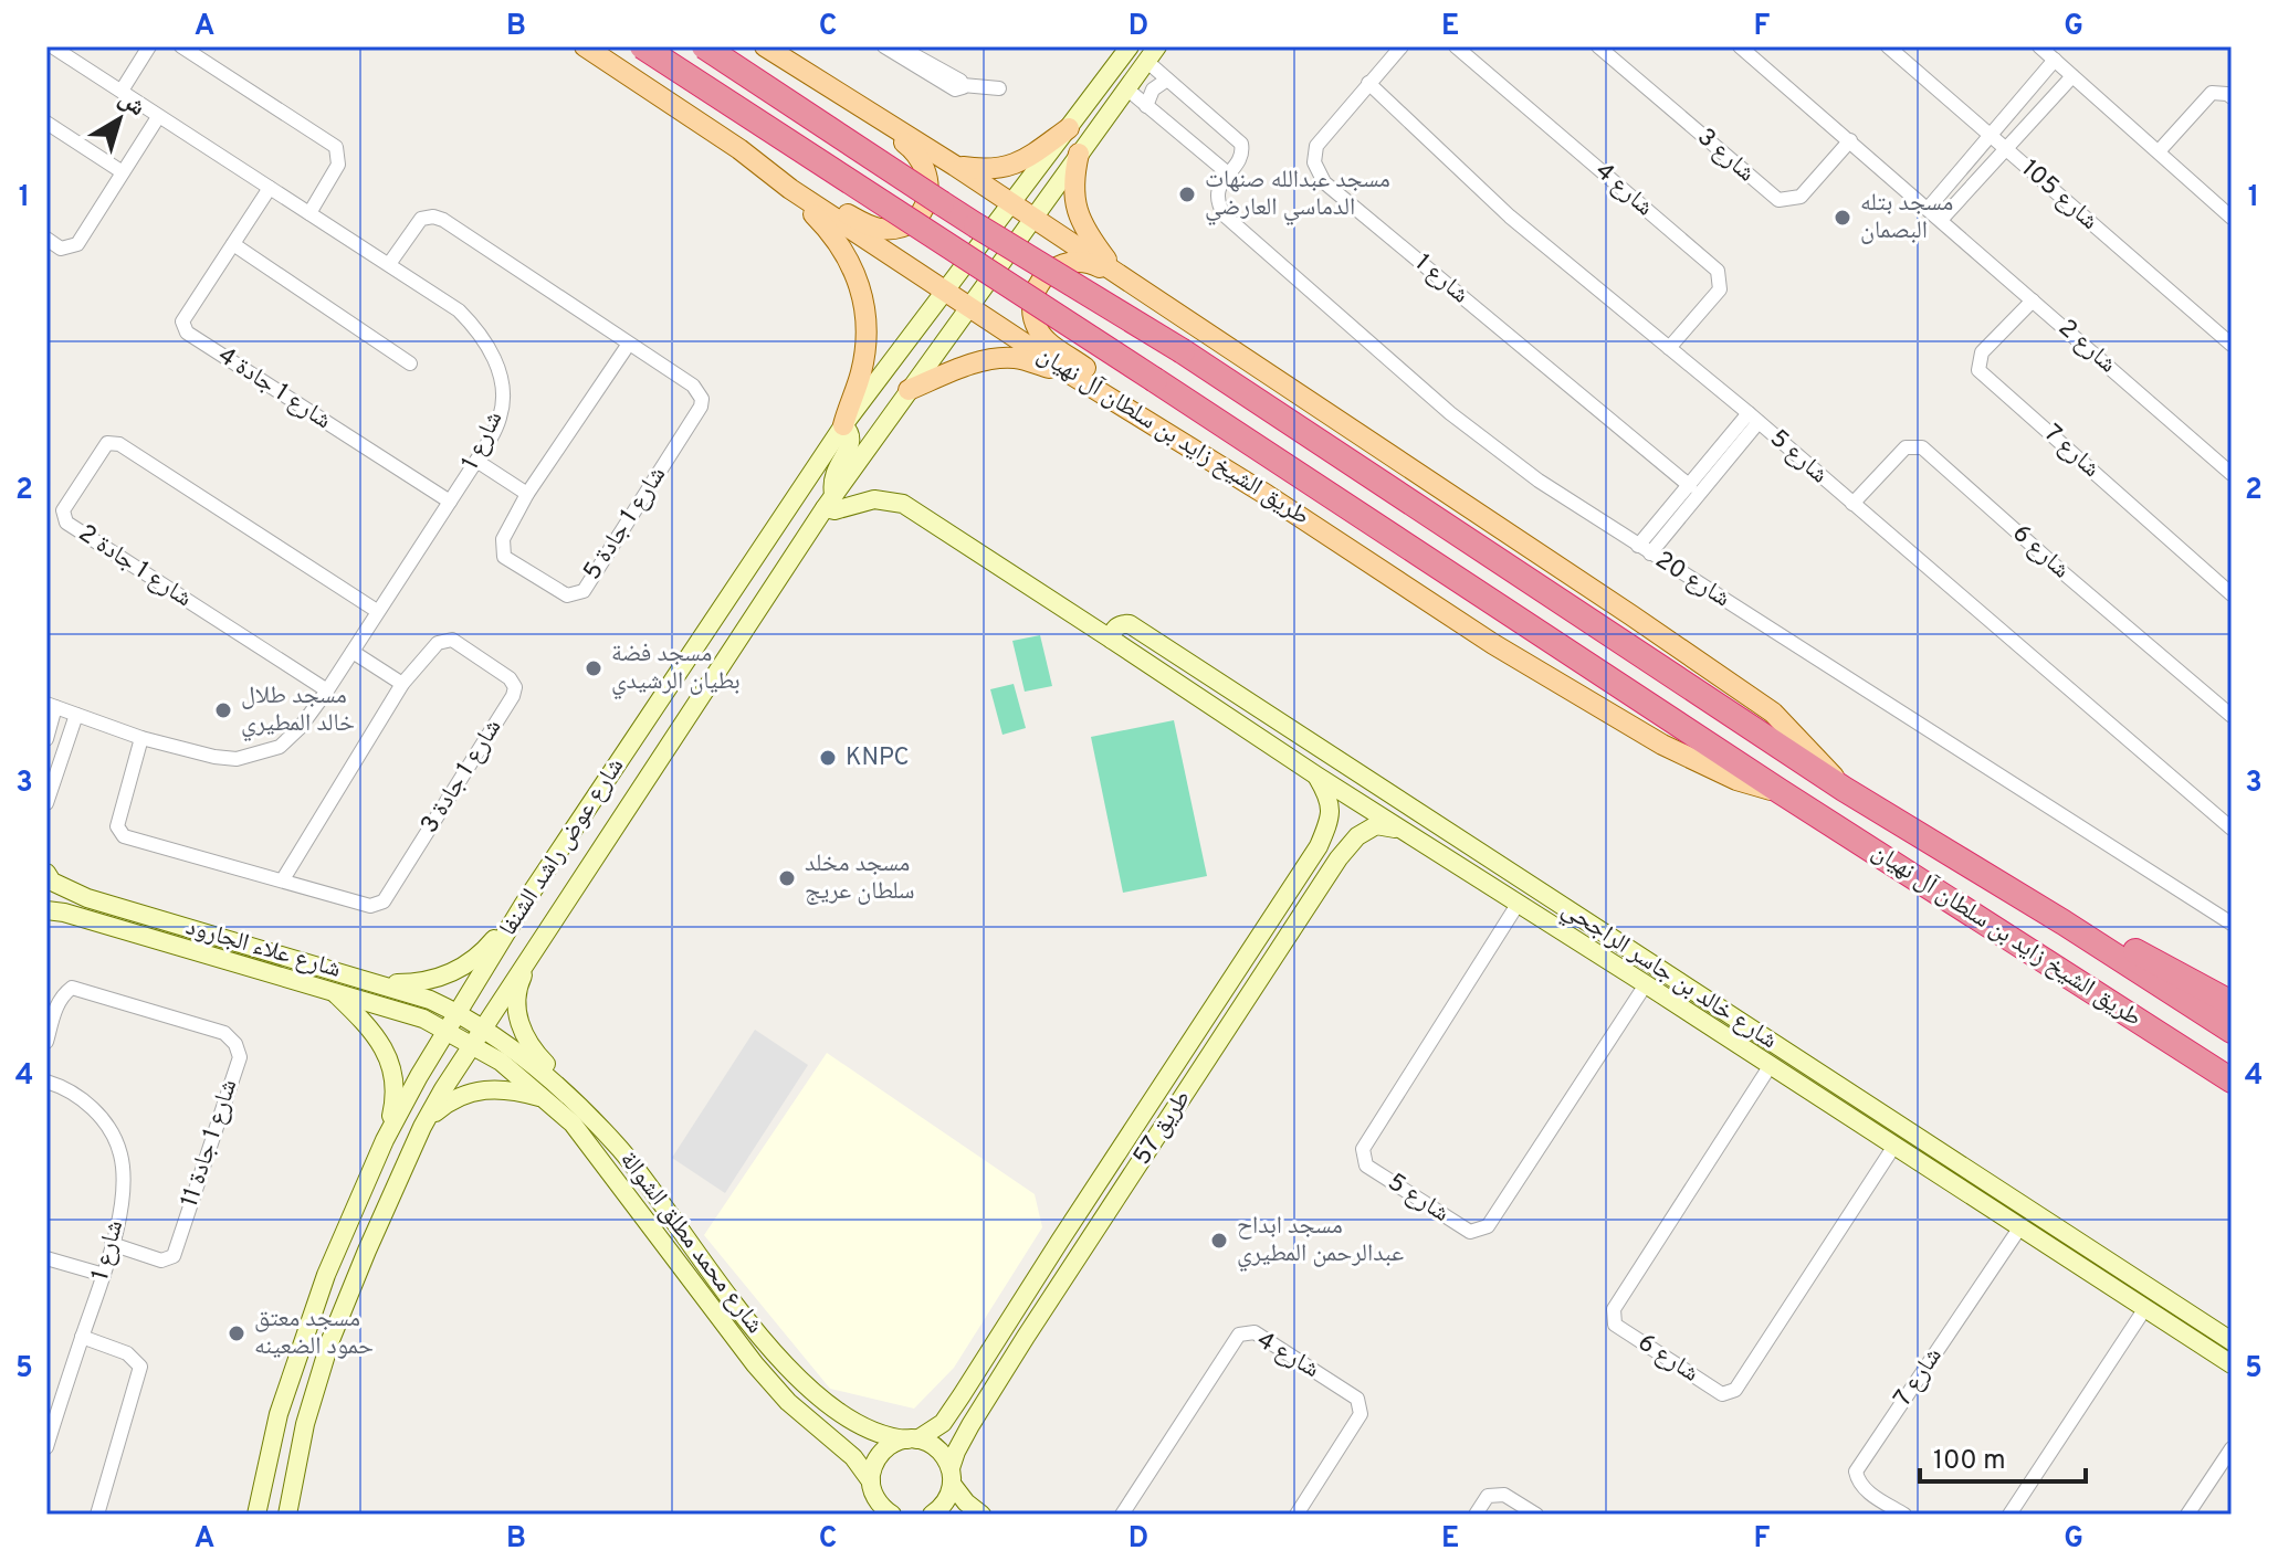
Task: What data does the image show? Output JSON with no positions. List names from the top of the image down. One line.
{"streets":{"highway":["طريق الشيخ زايد بن سلطان آل نهيان"],"street":["شارع 3","شارع 4","شارع 105","شارع 1","شارع 2","شارع 1 جادة 4","شارع 7","شارع 5","شارع 1 جادة 5","شارع 6","شارع 1 جادة 2","شارع 20","شارع 1 جادة 3","شارع عوض راشد الشنفا","شارع علاء الجارود","شارع خالد بن جاسر الراجحي","طريق 57","شارع 1 جادة 11","شارع محمد مطلق الشوالة"]},"crossings":[["شارع 3","شارع 2"],["شارع 4","شارع 5"],["شارع 1","شارع 1 جادة 4"],["شارع 1","شارع 5"],["شارع 1","شارع 1 جادة 5"],["شارع 1","شارع 1 جادة 2"],["شارع 1","شارع 1 جادة 3"],["شارع 1","شارع 1 جادة 11"],["شارع 2","شارع 7"],["طريق الشيخ زايد بن سلطان آل نهيان","شارع عوض راشد الشنفا"],["شارع 7","شارع خالد بن جاسر الراجحي"],["شارع 5","شارع 6"],["شارع 5","شارع خالد بن جاسر الراجحي"],["شارع 6","شارع خالد بن جاسر الراجحي"],["شارع 20","شارع عوض راشد الشنفا"],["شارع عوض راشد الشنفا","شارع علاء الجارود"],["شارع عوض راشد الشنفا","شارع خالد بن جاسر الراجحي"],["شارع عوض راشد الشنفا","شارع محمد مطلق الشوالة"],["شارع علاء الجارود","شارع محمد مطلق الشوالة"],["شارع خالد بن جاسر الراجحي","طريق 57"],["طريق 57","شارع محمد مطلق الشوالة"]],"places":["مسجد عبدالله صنهات الدماسي العارضي","مسجد بتله البصمان","مسجد فضة بطيان الرشيدي","مسجد طلال خالد المطيري","KNPC","مسجد مخلد سلطان عريج","مسجد ابداح عبدالرحمن المطيري","مسجد معتق حمود الضعينه"],"scale_bar":"100 m","north":"top right","grid":{"columns":["A","B","C","D","E","F","G"],"rows":["1","2","3","4","5"]}}
